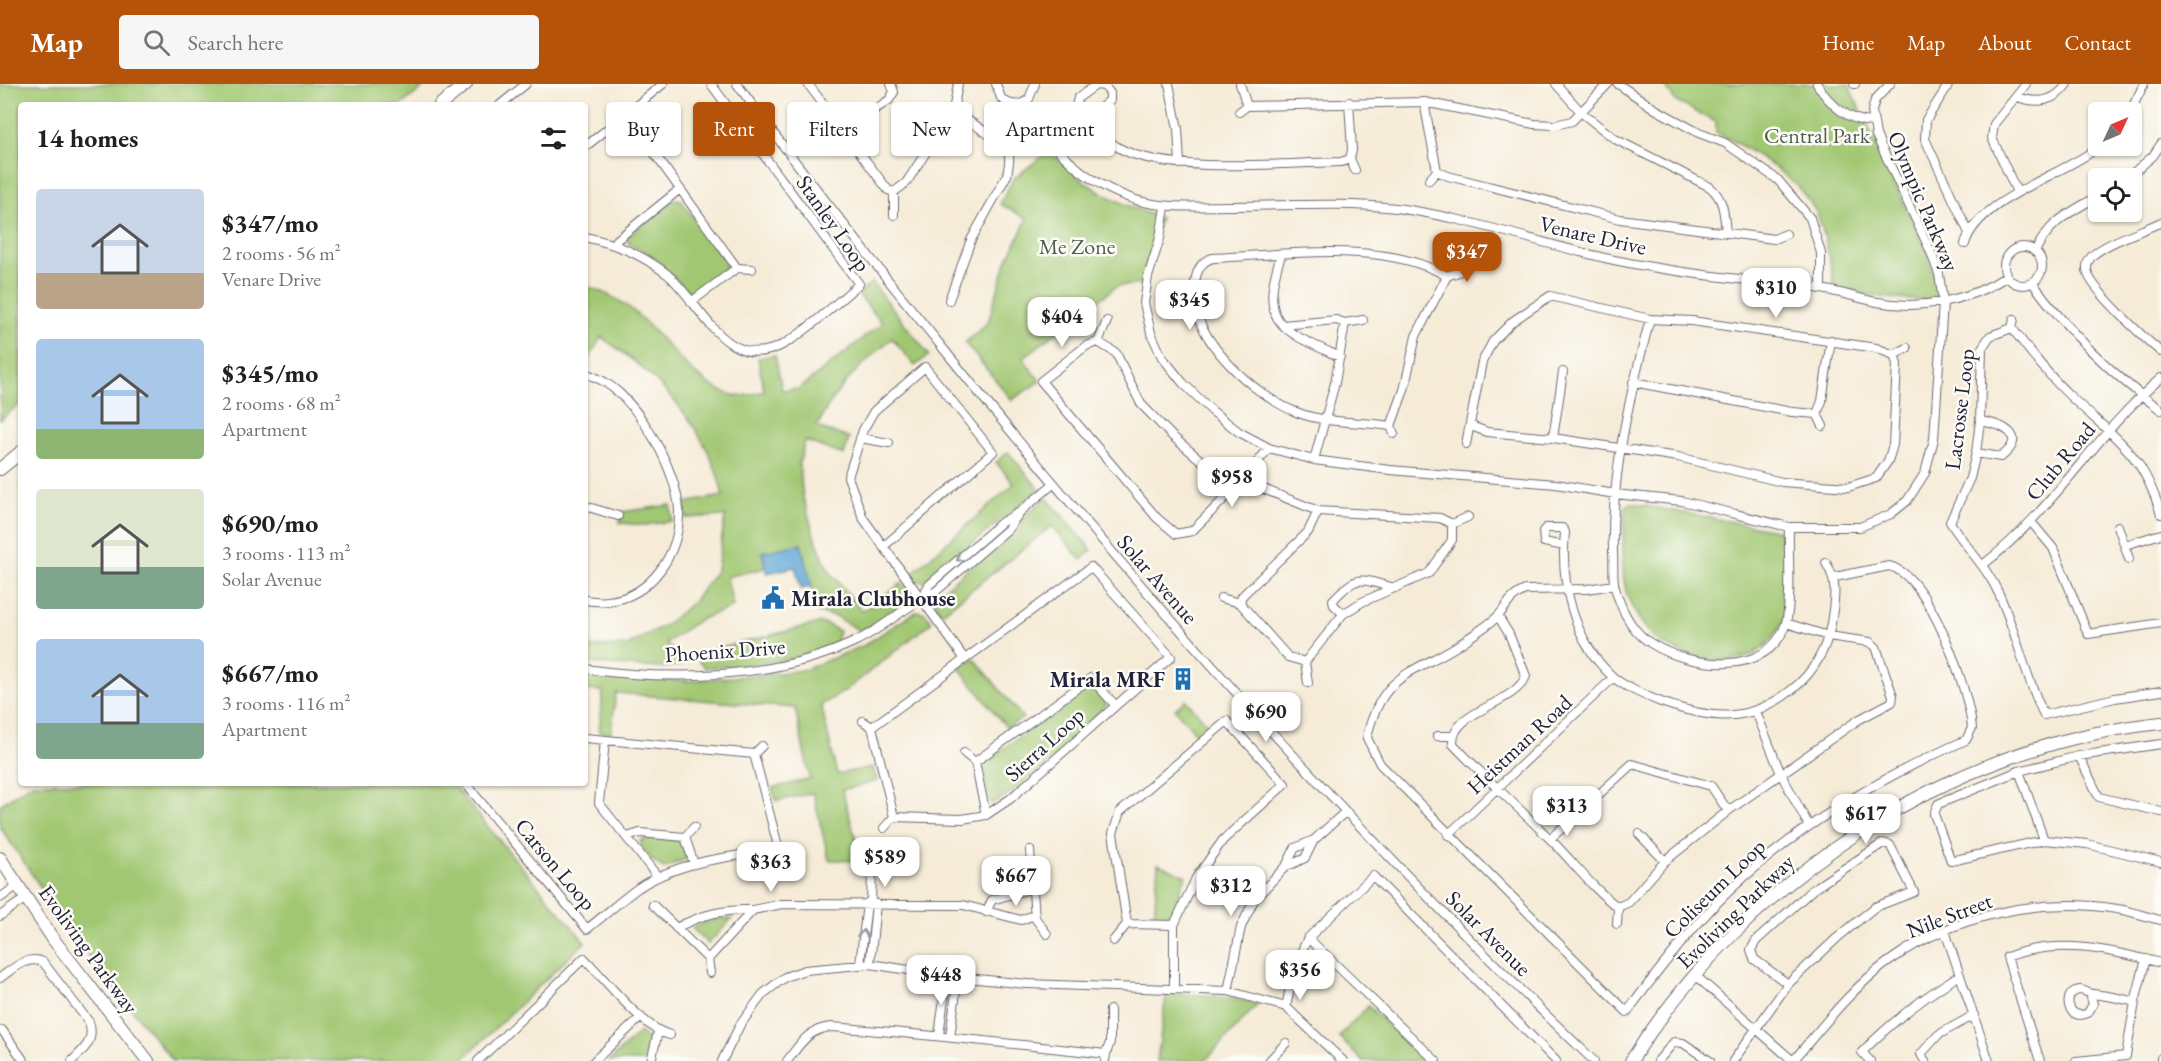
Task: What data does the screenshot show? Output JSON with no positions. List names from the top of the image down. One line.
{"streets":{"street":["Olympic Parkway","Stanley Loop","Venare Drive","Lacrosse Loop","Club Road","Solar Avenue","Phoenix Drive","Sierra Loop","Heistman Road","Carson Loop","Coliseum Loop","Evoliving Parkway","Nile Street"]},"crossings":[["Olympic Parkway","Venare Drive"],["Lacrosse Loop","Club Road"],["Solar Avenue","Phoenix Drive"],["Heistman Road","Coliseum Loop"]],"parks":["Central Park","Me Zone"],"places":{"public building":["Mirala Clubhouse"],"building":["Mirala MRF"]},"north":"top right","page":{"header":"Map","search":"Search here","nav":["Home","Map","About","Contact"],"chip":["Buy","Rent","Filters","New","Apartment"],"heading":"14 homes","list":[{"name":"$347/mo","note":"2 rooms · 56 m² · Venare Drive"},{"name":"$345/mo","note":"2 rooms · 68 m² · Apartment"},{"name":"$690/mo","note":"3 rooms · 113 m² · Solar Avenue"},{"name":"$667/mo","note":"3 rooms · 116 m² · Apartment"}],"price":["$347","$310","$345","$404","$958","$690","$313","$617","$589","$363","$667","$312","$356","$448"]}}
